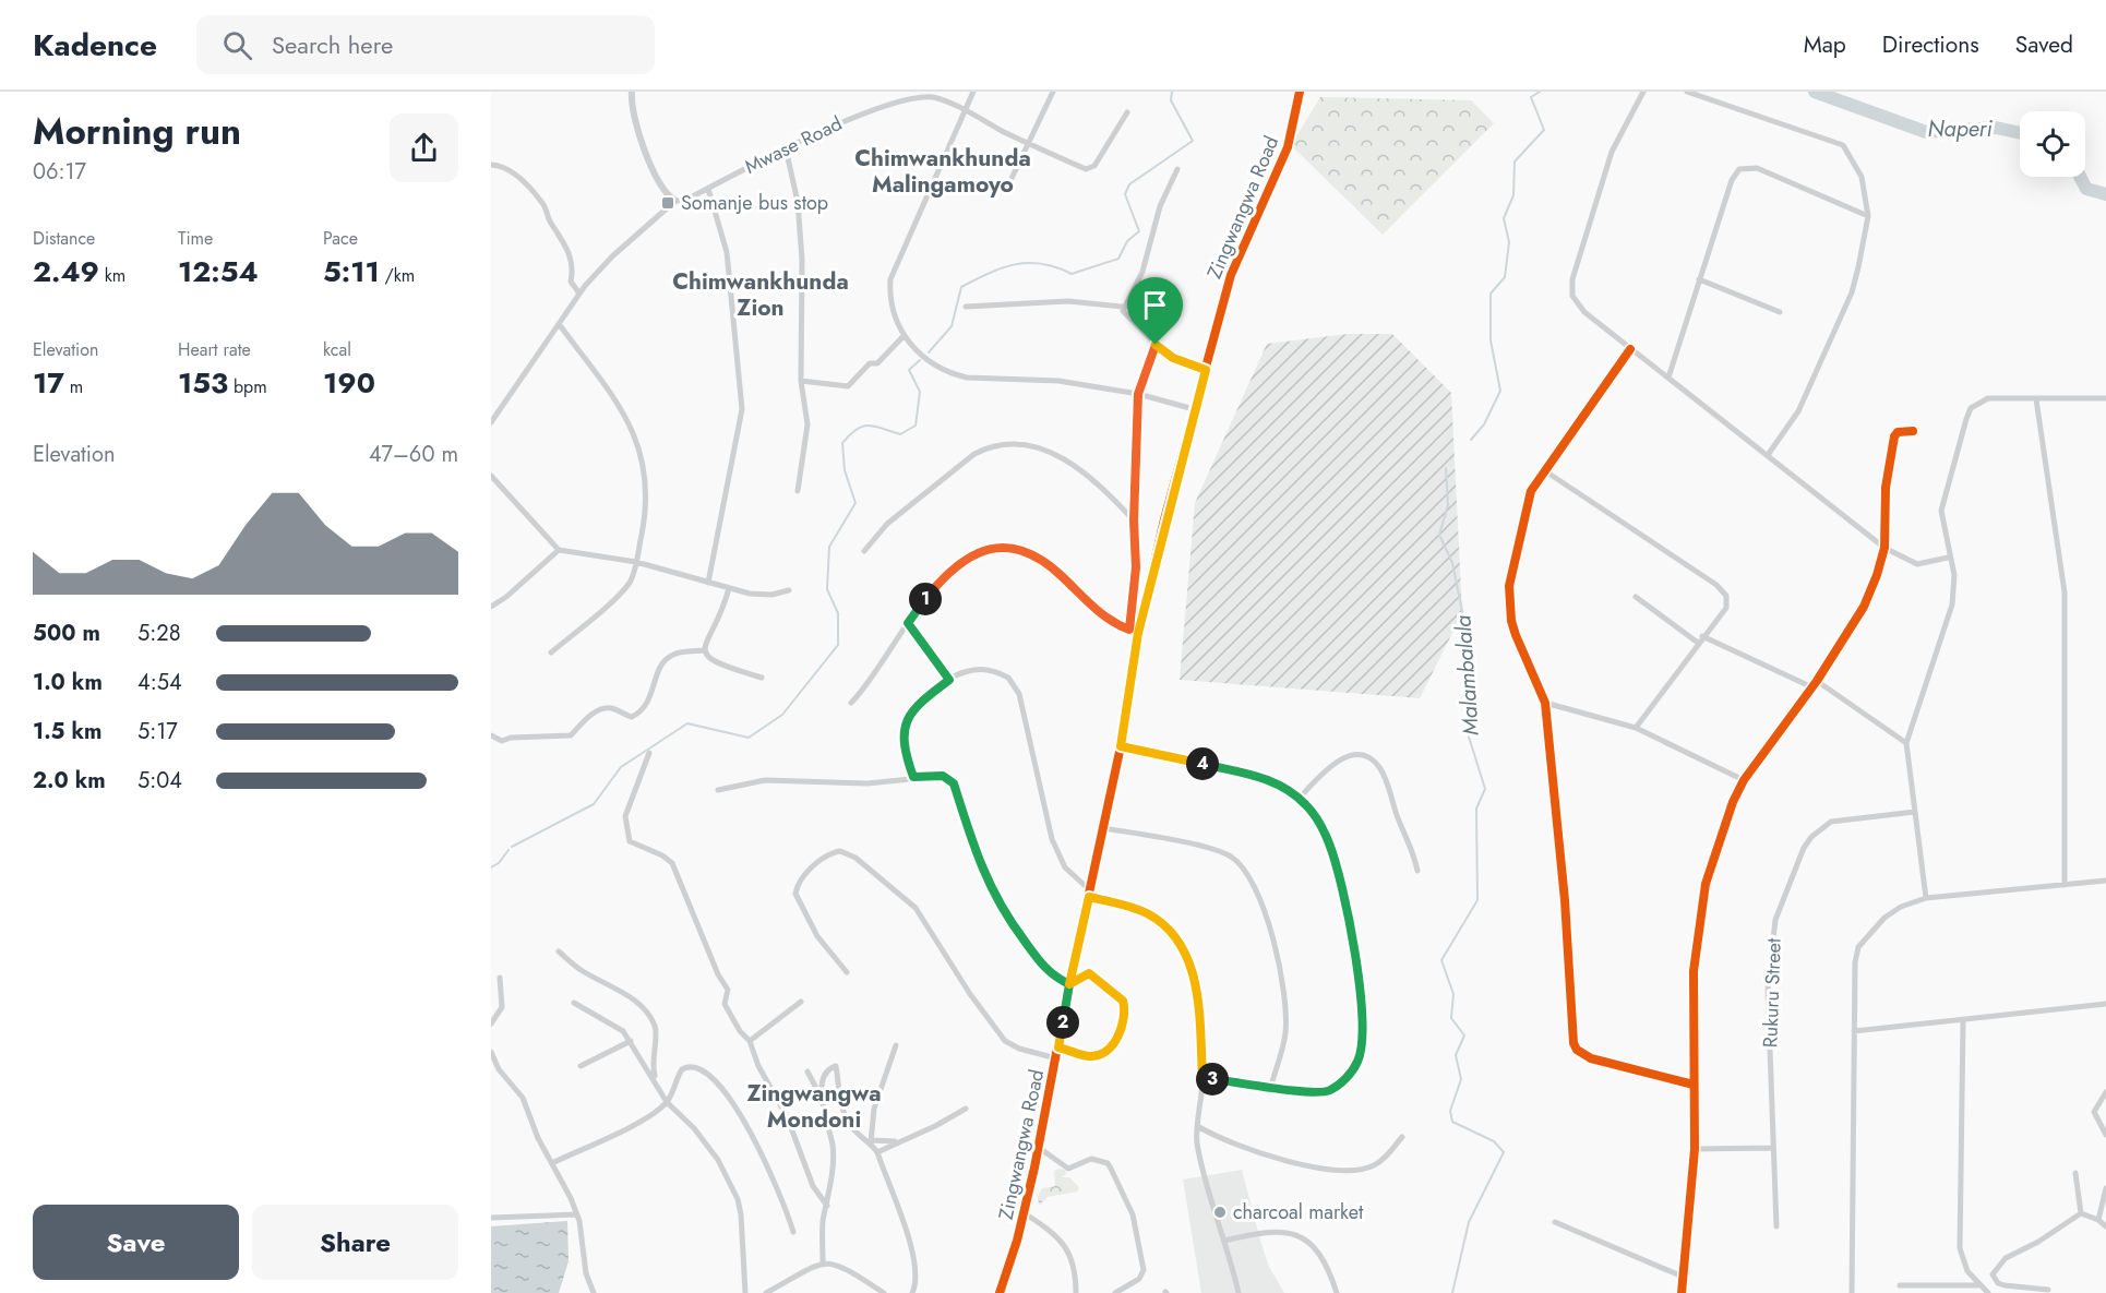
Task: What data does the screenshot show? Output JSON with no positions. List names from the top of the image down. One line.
{"streets":{"street":["Mwase Road","Zingwangwa Road","Rukuru Street"]},"districts":["Chimwankhunda Malingamoyo","Chimwankhunda Zion","Zingwangwa Mondoni"],"water":["Naperi","Malambalala"],"places":{"transit":["Somanje bus stop"],"other":["charcoal market"]},"page":{"header":"Kadence","search":"Search here","nav":["Map","Directions","Saved"],"heading":["Morning run","06:17"],"stats":[["Distance","2.49 km"],["Time","12:54"],["Pace","5:11 /km"],["Elevation","17 m"],["Heart rate","153 bpm"],["kcal","190"]],"chart":["Elevation","47–60 m"],"pins":["1","4","2","3"],"list":[{"name":"500 m","note":"5:28"},{"name":"1.0 km","note":"4:54"},{"name":"1.5 km","note":"5:17"},{"name":"2.0 km","note":"5:04"}],"buttons":["Save","Share"]}}
